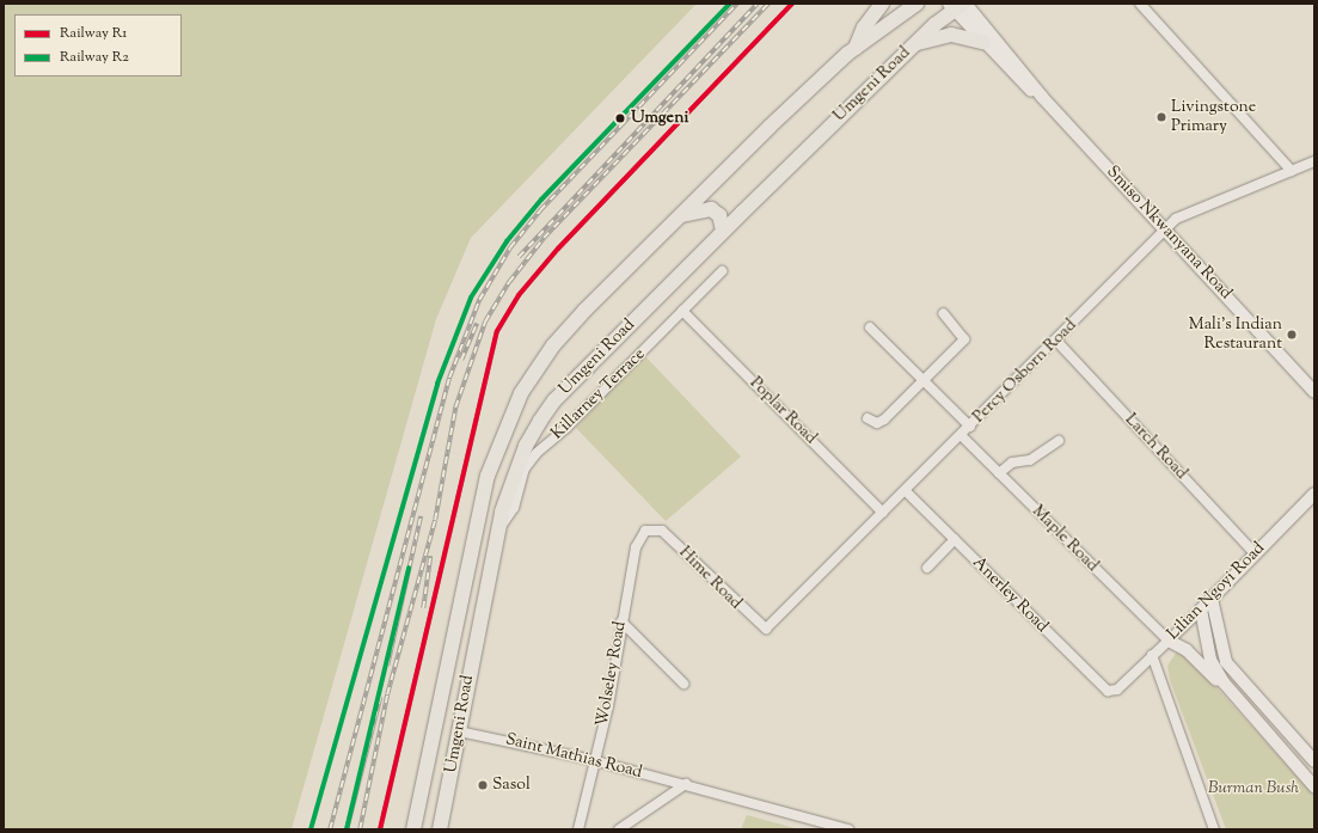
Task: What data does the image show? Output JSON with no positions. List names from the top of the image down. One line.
{"streets":{"main road":["Umgeni Road"],"street":["Smiso Nkwanyana Road","Percy Osborn Road","Killarney Terrace","Poplar Road","Larch Road","Maple Road","Hime Road","Lilian Ngoyi Road","Anerley Road","Wolseley Road","Saint Mathias Road"]},"crossings":[["Umgeni Road","Smiso Nkwanyana Road"],["Umgeni Road","Killarney Terrace"],["Umgeni Road","Saint Mathias Road"],["Smiso Nkwanyana Road","Percy Osborn Road"],["Percy Osborn Road","Poplar Road"],["Percy Osborn Road","Larch Road"],["Percy Osborn Road","Maple Road"],["Percy Osborn Road","Hime Road"],["Percy Osborn Road","Anerley Road"],["Killarney Terrace","Poplar Road"],["Larch Road","Lilian Ngoyi Road"],["Maple Road","Lilian Ngoyi Road"],["Hime Road","Wolseley Road"],["Lilian Ngoyi Road","Anerley Road"],["Wolseley Road","Saint Mathias Road"]],"parks":["Burman Bush"],"places":["Livingstone Primary","Umgeni","Mali's Indian Restaurant","Sasol"],"lines":["rail line R1","rail line R2"],"legend":["Railway R1","Railway R2"]}
